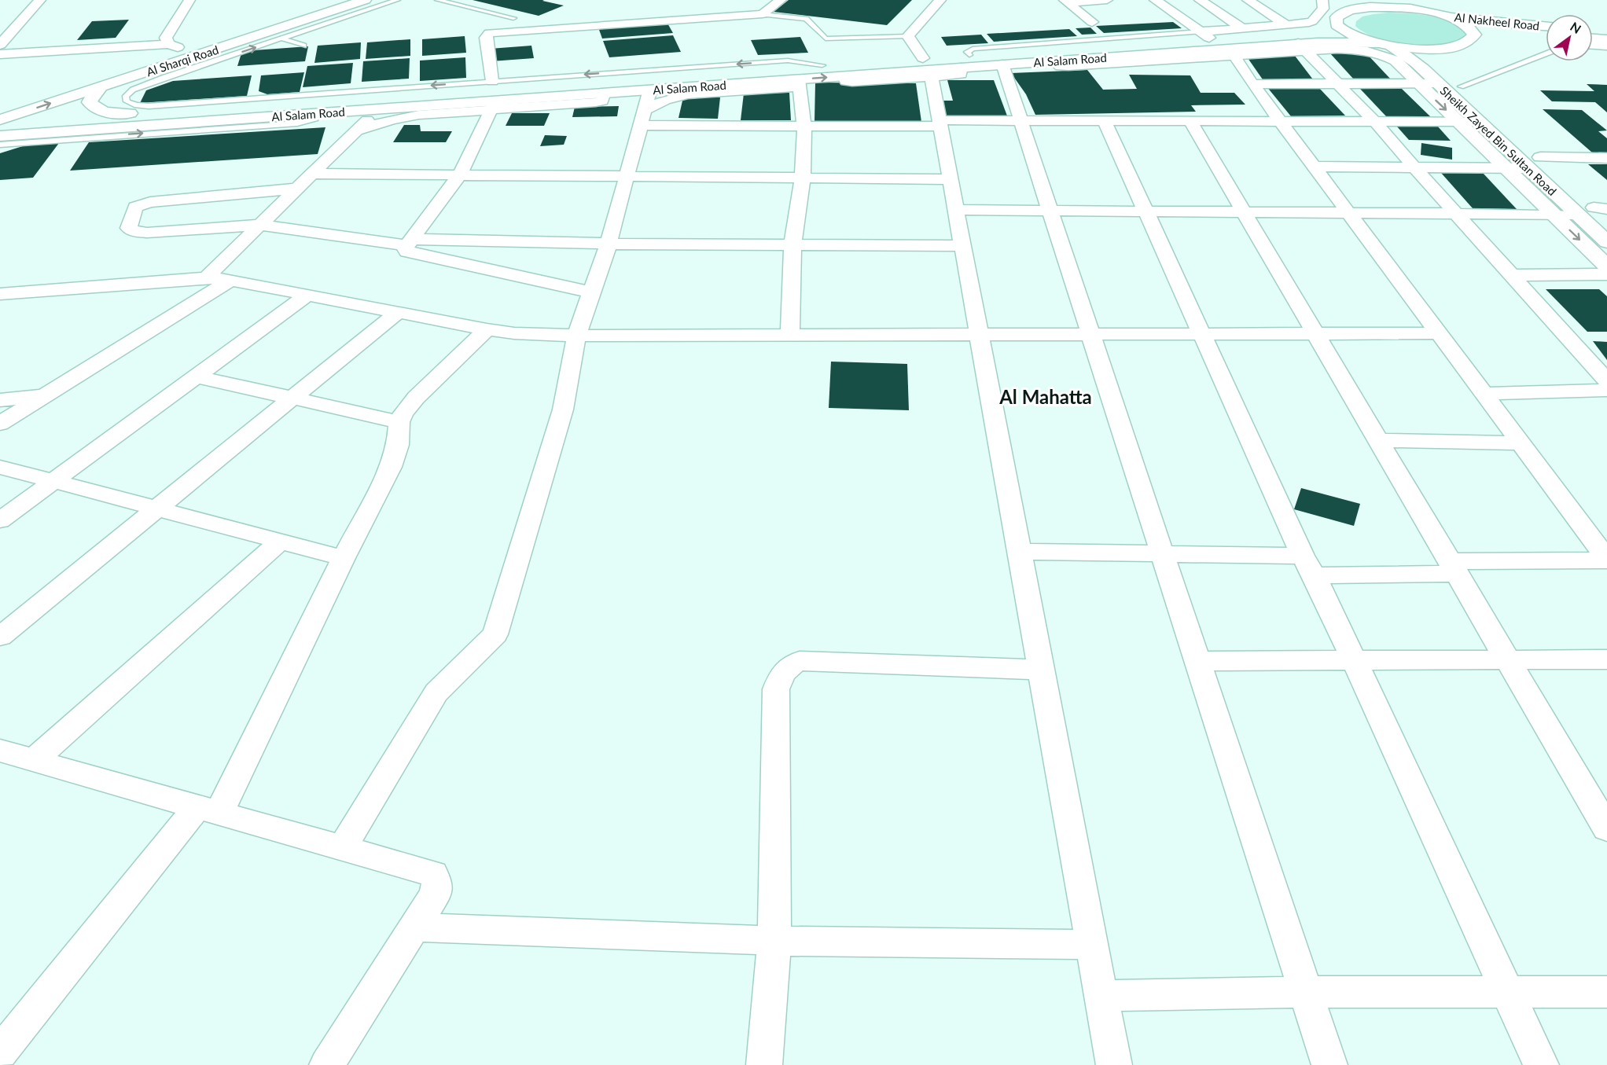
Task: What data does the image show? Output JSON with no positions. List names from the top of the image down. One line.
{"streets":{"main road":["Al Nakheel Road","Al Salam Road","Al Sharqi Road","Sheikh Zayed Bin Sultan Road"]},"crossings":[["Al Salam Road","Al Sharqi Road"]],"districts":["Al Mahatta"],"north":"top right"}
